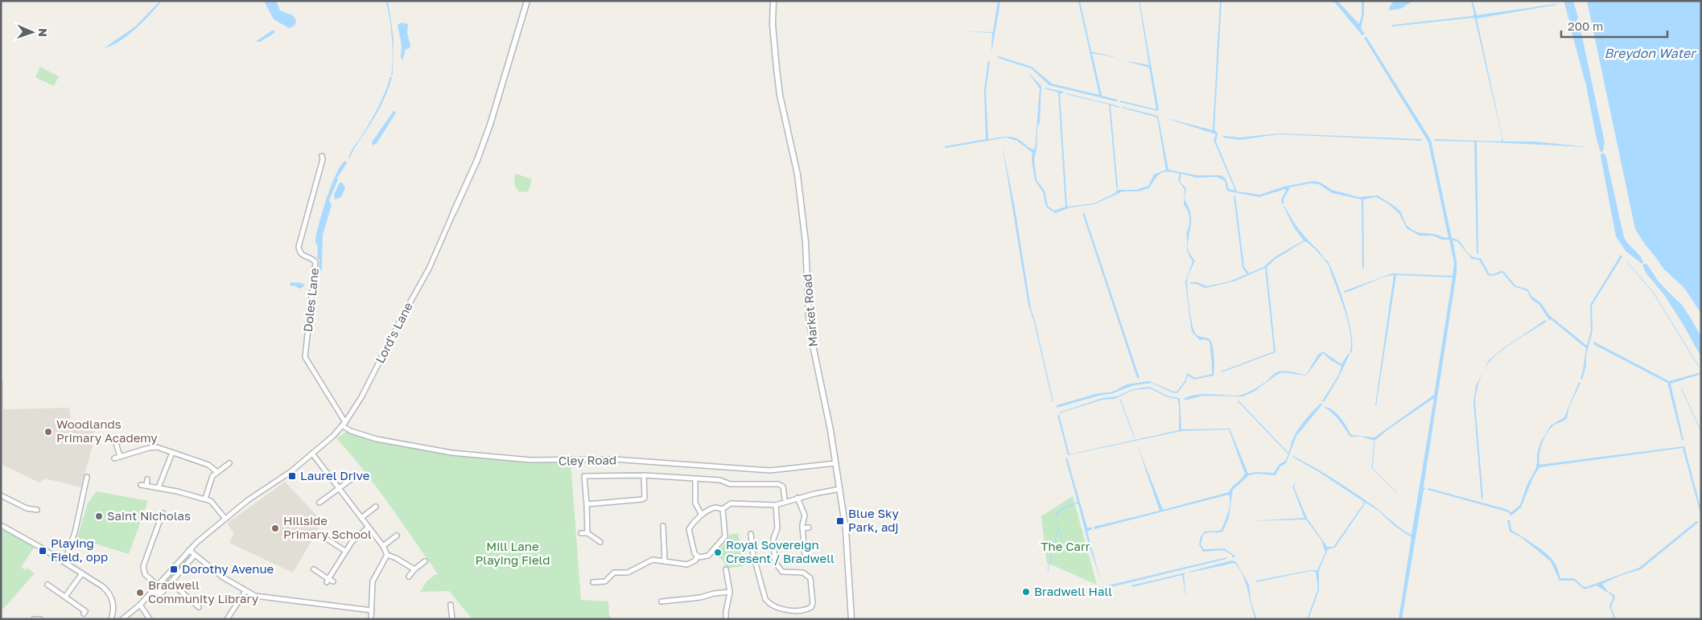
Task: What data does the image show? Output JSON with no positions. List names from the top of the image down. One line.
{"streets":{"street":["Doles Lane","Market Road","Lord's Lane","Cley Road"]},"crossings":[["Doles Lane","Lord's Lane"],["Doles Lane","Cley Road"],["Market Road","Cley Road"],["Lord's Lane","Cley Road"]],"water":["Breydon Water"],"parks":["Mill Lane Playing Field","The Carr"],"places":{"other":["Woodlands Primary Academy","Saint Nicholas","Hillside Primary School","Royal Sovereign Cresent / Bradwell","Bradwell Hall","Bradwell Community Library"],"transit":["Laurel Drive","Blue Sky Park, adj","Playing Field, opp","Dorothy Avenue"]},"scale_bar":"200 m","north":"right"}
